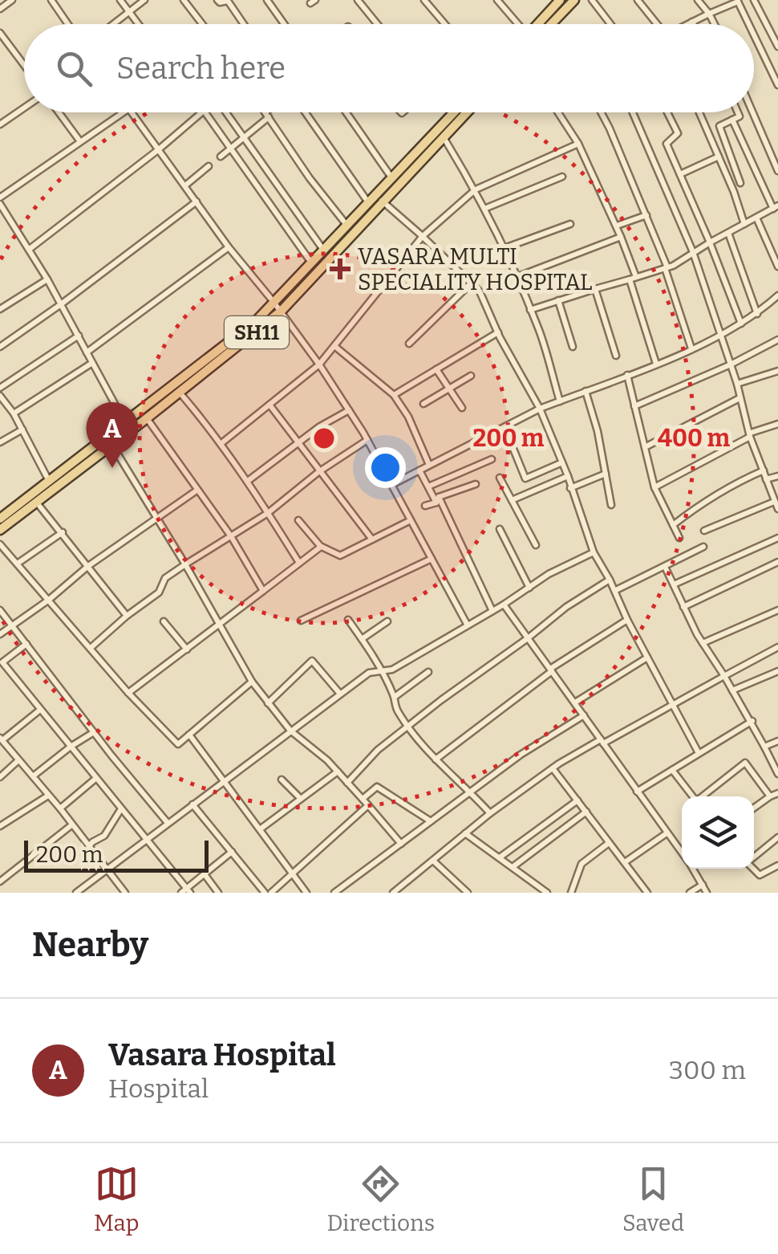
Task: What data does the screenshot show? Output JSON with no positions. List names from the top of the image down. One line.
{"streets":{"main road":["SH11"]},"places":{"health":["VASARA MULTI SPECIALITY HOSPITAL"]},"scale_bar":"200 m","page":{"search":"Search here","pins":"A","scale":"200 m","heading":"Nearby","list":[{"mark":"A","name":"Vasara Hospital","note":"Hospital","value":"300 m"}],"nav":["Map","Directions","Saved"]},"rings":["200 m","400 m"]}
